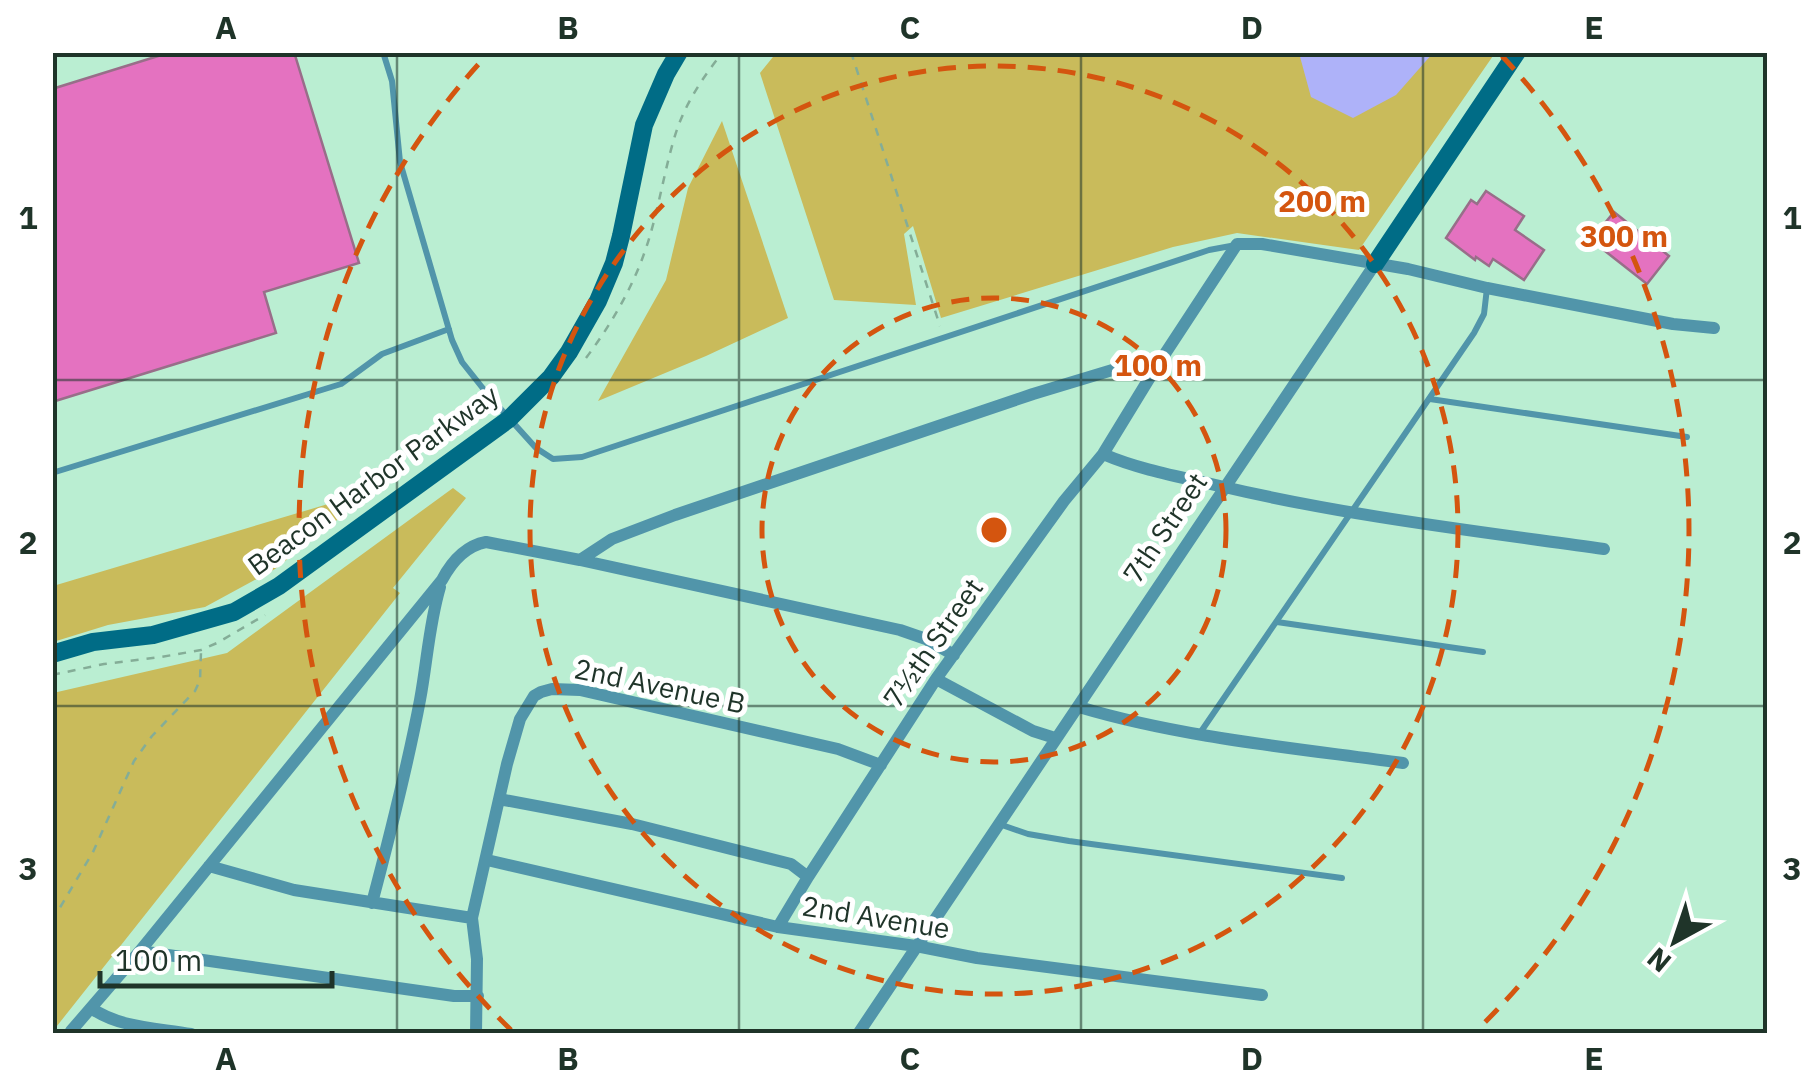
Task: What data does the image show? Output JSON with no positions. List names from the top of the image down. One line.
{"streets":{"street":["Beacon Harbor Parkway","7th Street","7½th Street","2nd Avenue B","2nd Avenue"]},"crossings":[["7th Street","2nd Avenue"],["7½th Street","2nd Avenue B"],["7½th Street","2nd Avenue"],["2nd Avenue B","2nd Avenue"]],"scale_bar":"100 m","north":"bottom left","grid":{"columns":["A","B","C","D","E"],"rows":["1","2","3"]},"rings":["200 m","300 m","100 m"]}
